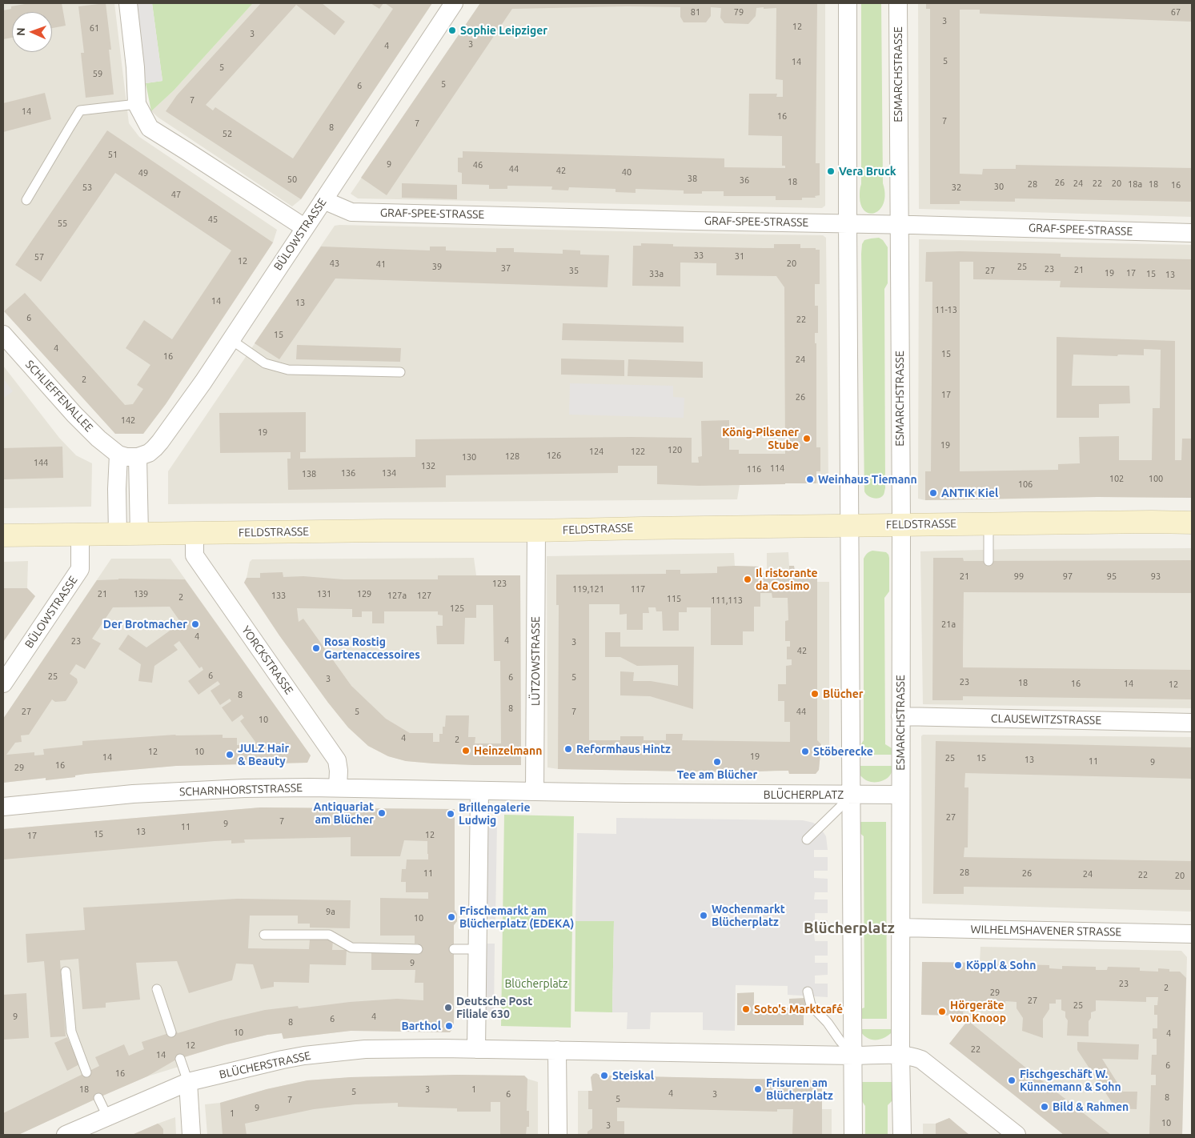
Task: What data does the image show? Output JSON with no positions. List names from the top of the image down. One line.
{"streets":{"street":["ESMARCHSTRASSE","GRAF-SPEE-STRASSE","BÜLOWSTRASSE","SCHLIEFFENALLEE","FELDSTRASSE","YORCKSTRASSE","LÜTZOWSTRASSE","CLAUSEWITZSTRASSE","SCHARNHORSTSTRASSE","BLÜCHERPLATZ","WILHELMSHAVENER STRASSE","BLÜCHERSTRASSE"]},"crossings":[["ESMARCHSTRASSE","GRAF-SPEE-STRASSE"],["ESMARCHSTRASSE","FELDSTRASSE"],["ESMARCHSTRASSE","CLAUSEWITZSTRASSE"],["ESMARCHSTRASSE","WILHELMSHAVENER STRASSE"],["GRAF-SPEE-STRASSE","BÜLOWSTRASSE"],["BÜLOWSTRASSE","FELDSTRASSE"],["FELDSTRASSE","YORCKSTRASSE"],["FELDSTRASSE","LÜTZOWSTRASSE"],["YORCKSTRASSE","SCHARNHORSTSTRASSE"],["LÜTZOWSTRASSE","BLÜCHERPLATZ"],["SCHARNHORSTSTRASSE","BLÜCHERPLATZ"]],"districts":["Blücherplatz"],"parks":["Blücherplatz"],"places":["Sophie Leipziger","Vera Bruck","König-Pilsener Stube","Weinhaus Tiemann","ANTIK Kiel","Il ristorante da Cosimo","Der Brotmacher","Rosa Rostig Gartenaccessoires","Blücher","Reformhaus Hintz","Heinzelmann","Stöberecke","JULZ Hair & Beauty","Tee am Blücher","Antiquariat am Blücher","Brillengalerie Ludwig","Wochenmarkt Blücherplatz","Frischemarkt am Blücherplatz (EDEKA)","Köppl & Sohn","Deutsche Post Filiale 630","Soto's Marktcafé","Hörgeräte von Knoop","Barthol","Steiskal","Fischgeschäft W. Künnemann & Sohn","Frisuren am Blücherplatz","Bild & Rahmen"],"house_numbers":["81","79","67","3","12","61","3","3","4","5","14","5","59","5","6","7","14","16","7","7","8","52","51","9","46","44","42","40","49","38","50","36","18","26","24","22","20","28","18a","18","16","30","53","32","47","45","55","33","31","57","12","43","20","41","39","25","37","23","21","35","27","19","17","33a","15","13","14","13","11-13","6","22","15","4","15","16","24","2","17","26","142","19","19","120","124","122","126","128","130","144","132","114","116","136","134","138","102","100","106","21","99","97","95","93","123","119,121","117","21","139","131","129","133","127a","127","2","115","111,113","125","21a","4","4","23","3","42","6","25","6","5","3","23","18","16","14","12","8","8","27","5","7","44","10","4","2","12","10","19","14","25","15","13","11","9","16","29","27","7","9","11","13","15","12","17","28","11","26","24","22","20","9a","10","9","23","2","29","27","25","9","4","6","8","10","4","12","22","14","6","16","18","3","1","5","4","6","3","8","5","7","9","1","10","3"],"north":"left"}
